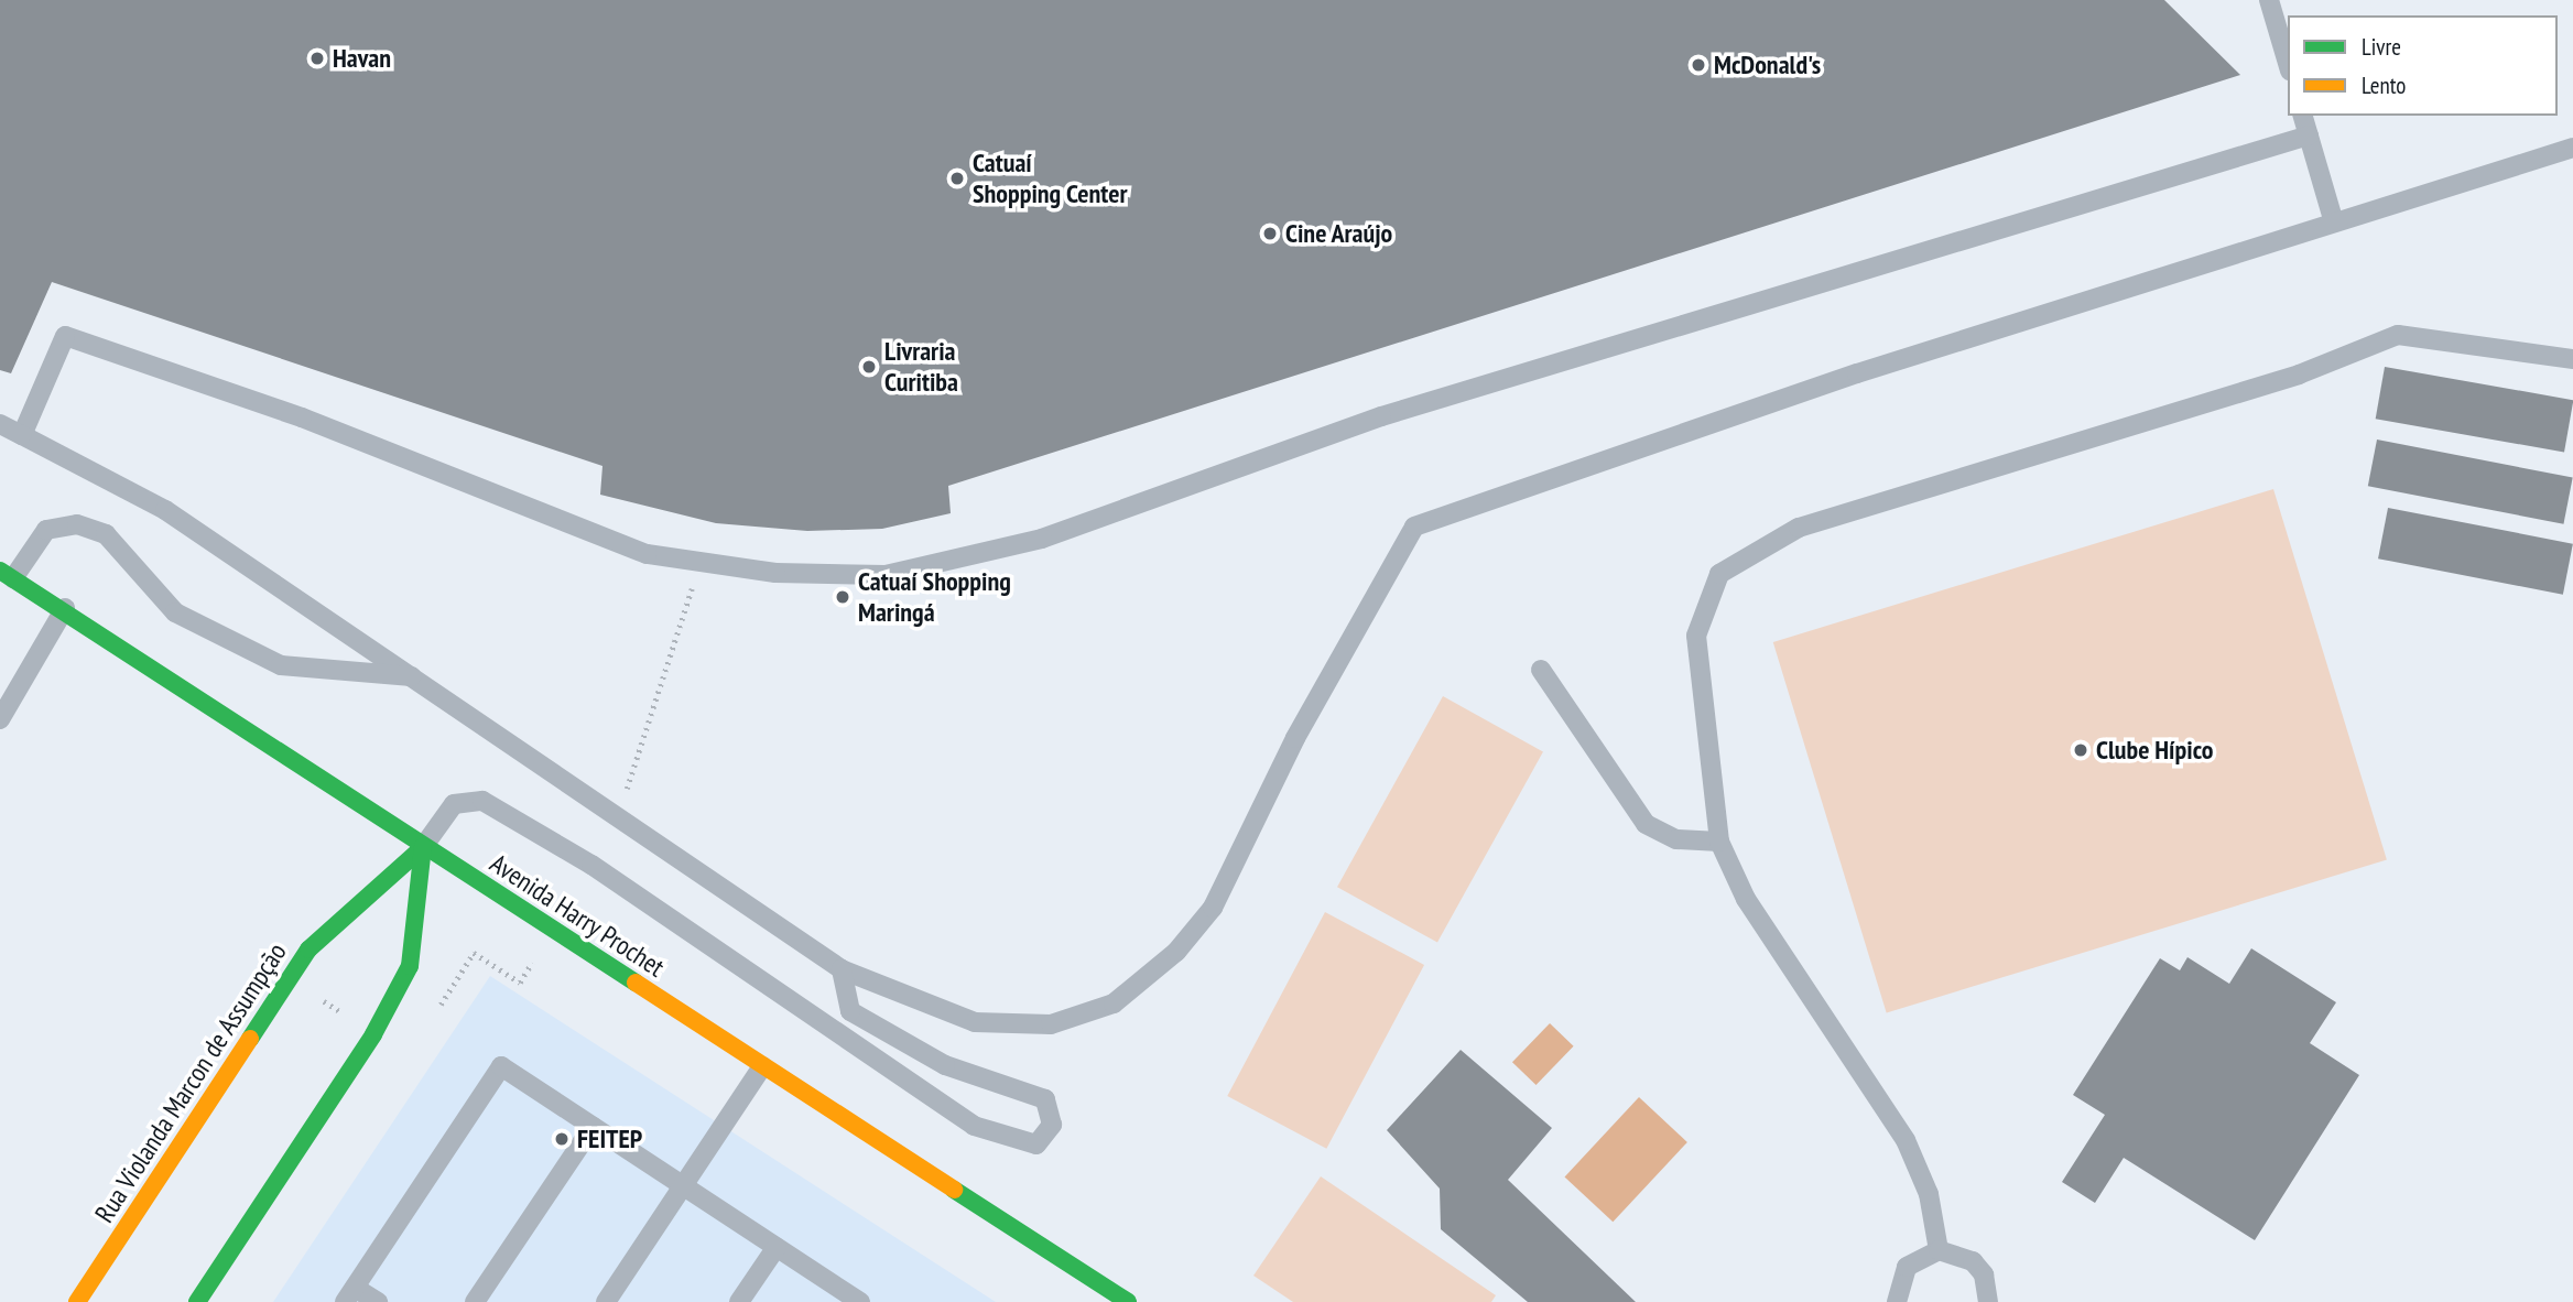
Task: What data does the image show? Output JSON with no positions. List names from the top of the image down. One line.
{"streets":{"street":["Avenida Harry Prochet","Rua Violanda Marcon de Assumpção"]},"crossings":[["Avenida Harry Prochet","Rua Violanda Marcon de Assumpção"]],"places":["Havan","McDonald's","Catuaí Shopping Center","Cine Araújo","Livraria Curitiba","Catuaí Shopping Maringá","Clube Hípico","FEITEP"],"legend":["Livre","Lento"]}
